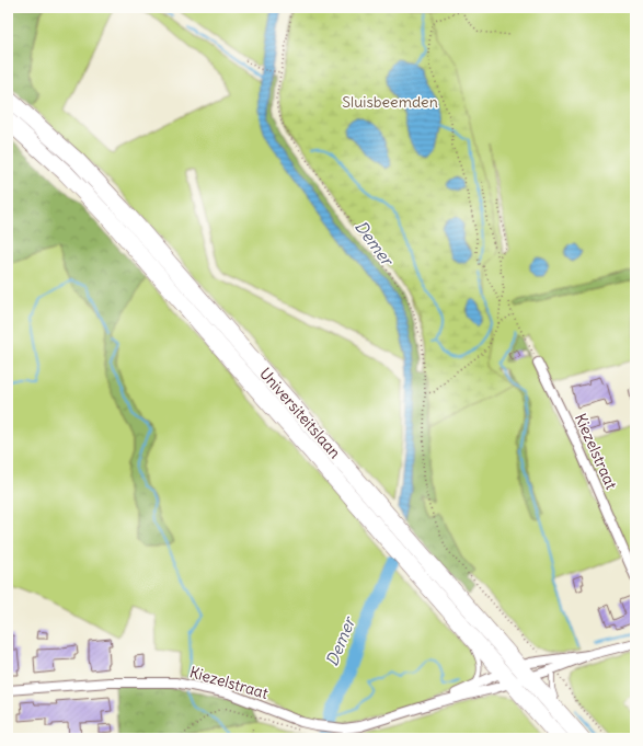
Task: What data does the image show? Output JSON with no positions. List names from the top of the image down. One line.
{"streets":{"highway":["Universiteitslaan"],"street":["Kiezelstraat"]},"crossings":[["Universiteitslaan","Kiezelstraat"]],"water":["Demer"],"parks":["Sluisbeemden"]}
